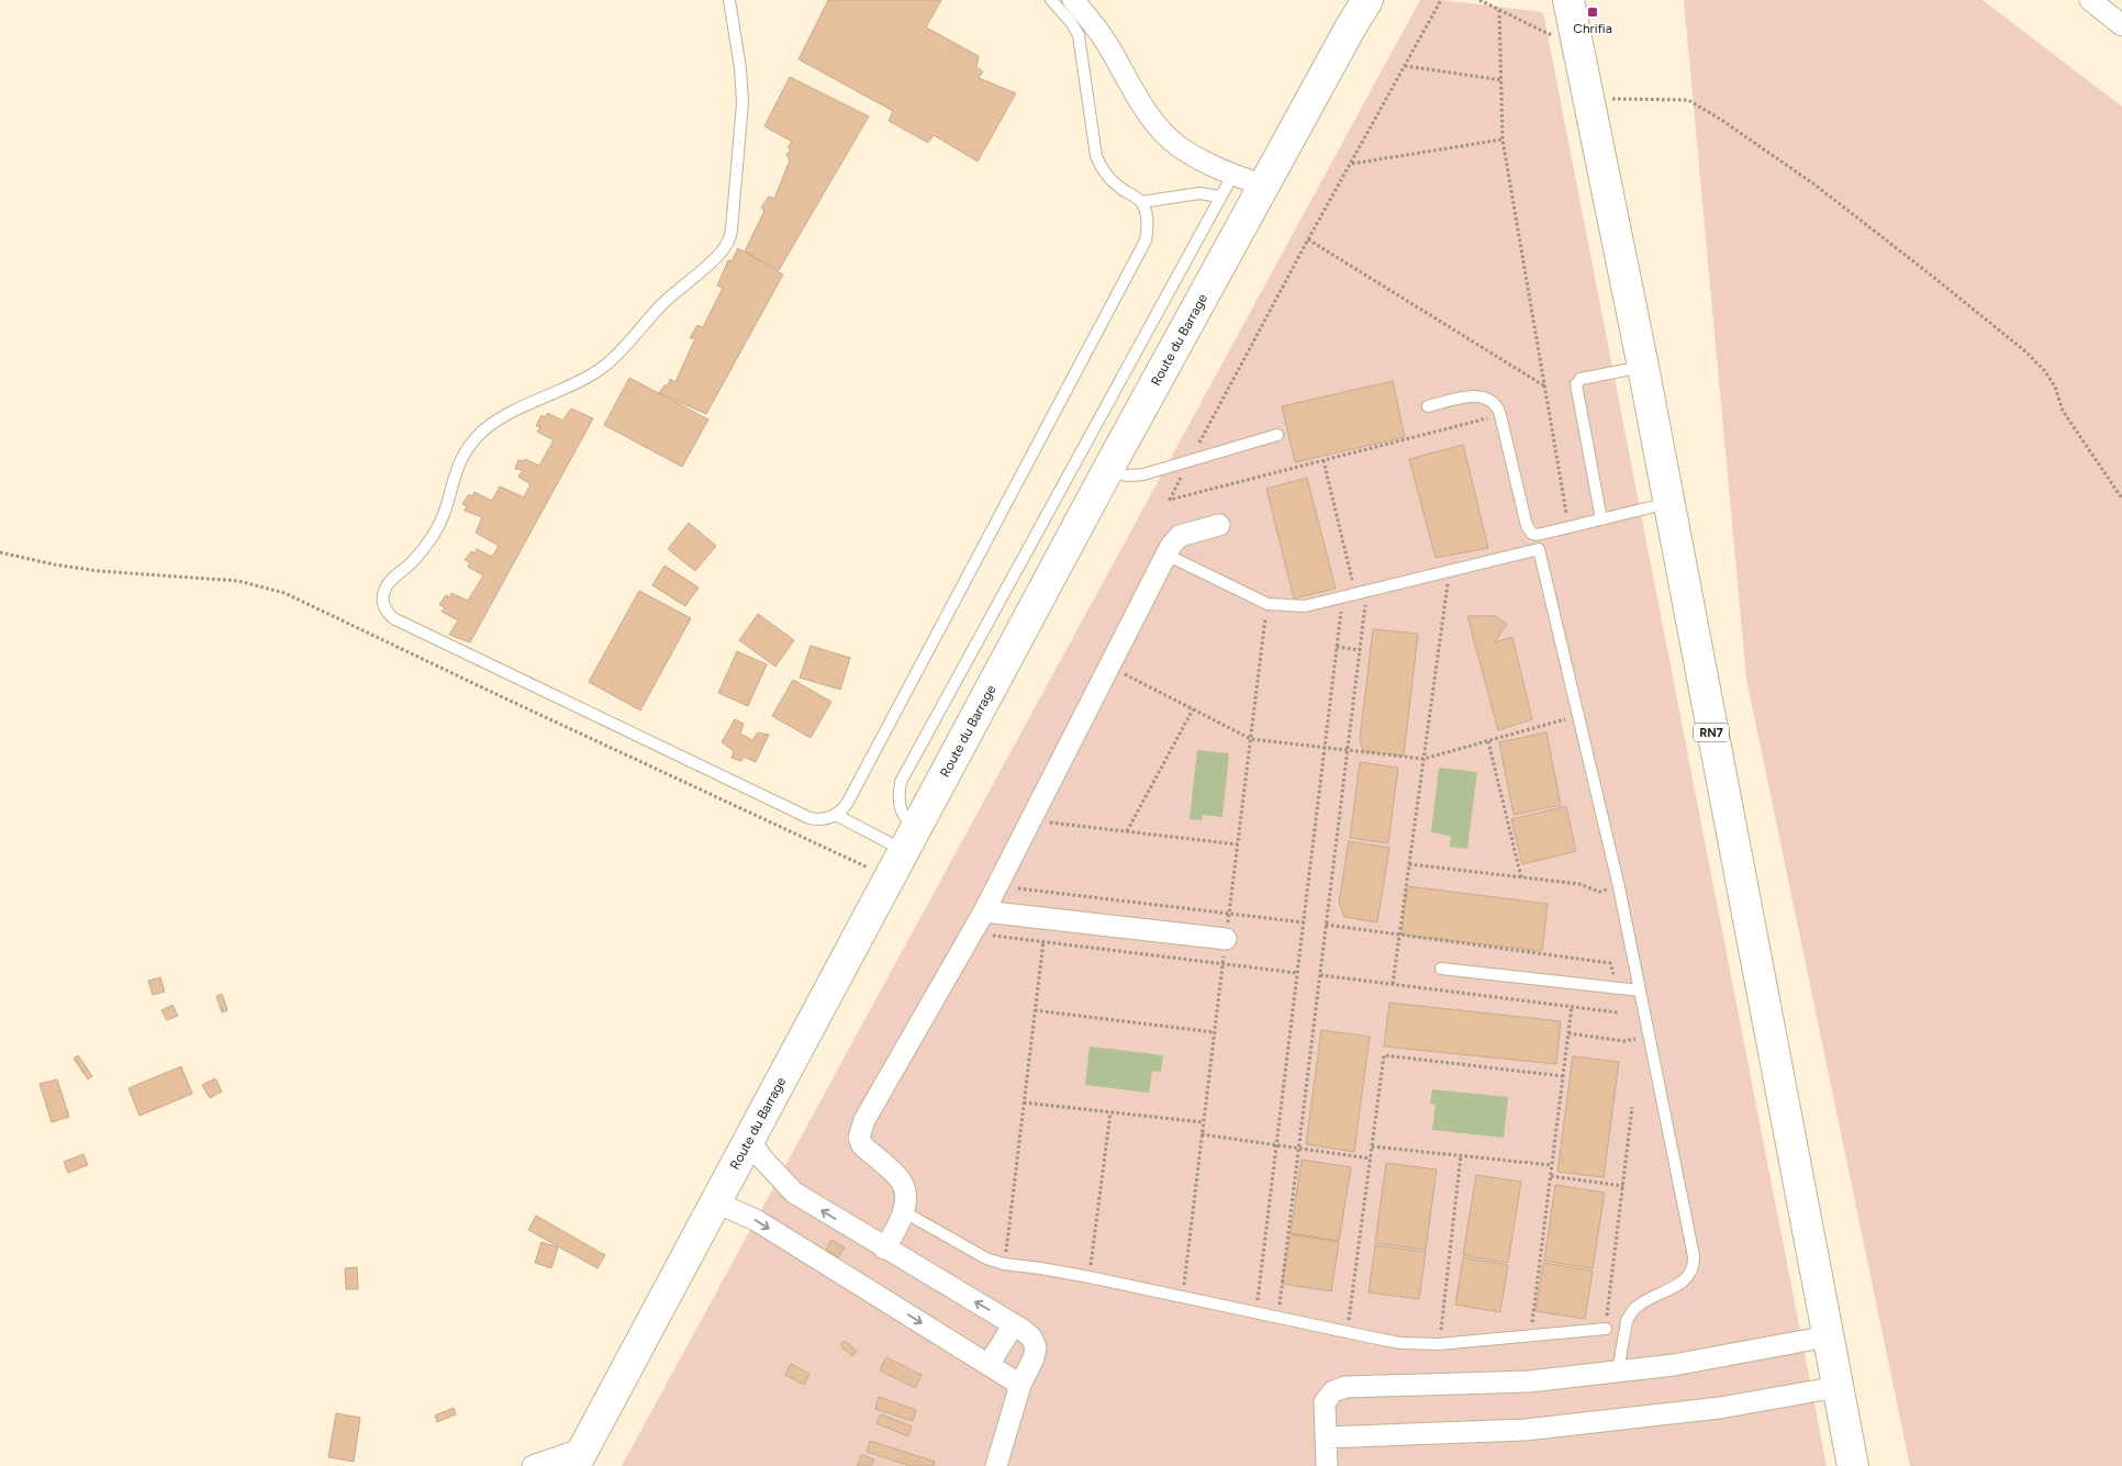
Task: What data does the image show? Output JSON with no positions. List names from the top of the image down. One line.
{"streets":{"main road":["Route du Barrage","RN7"]},"places":{"transit":["Chrifia"]}}
